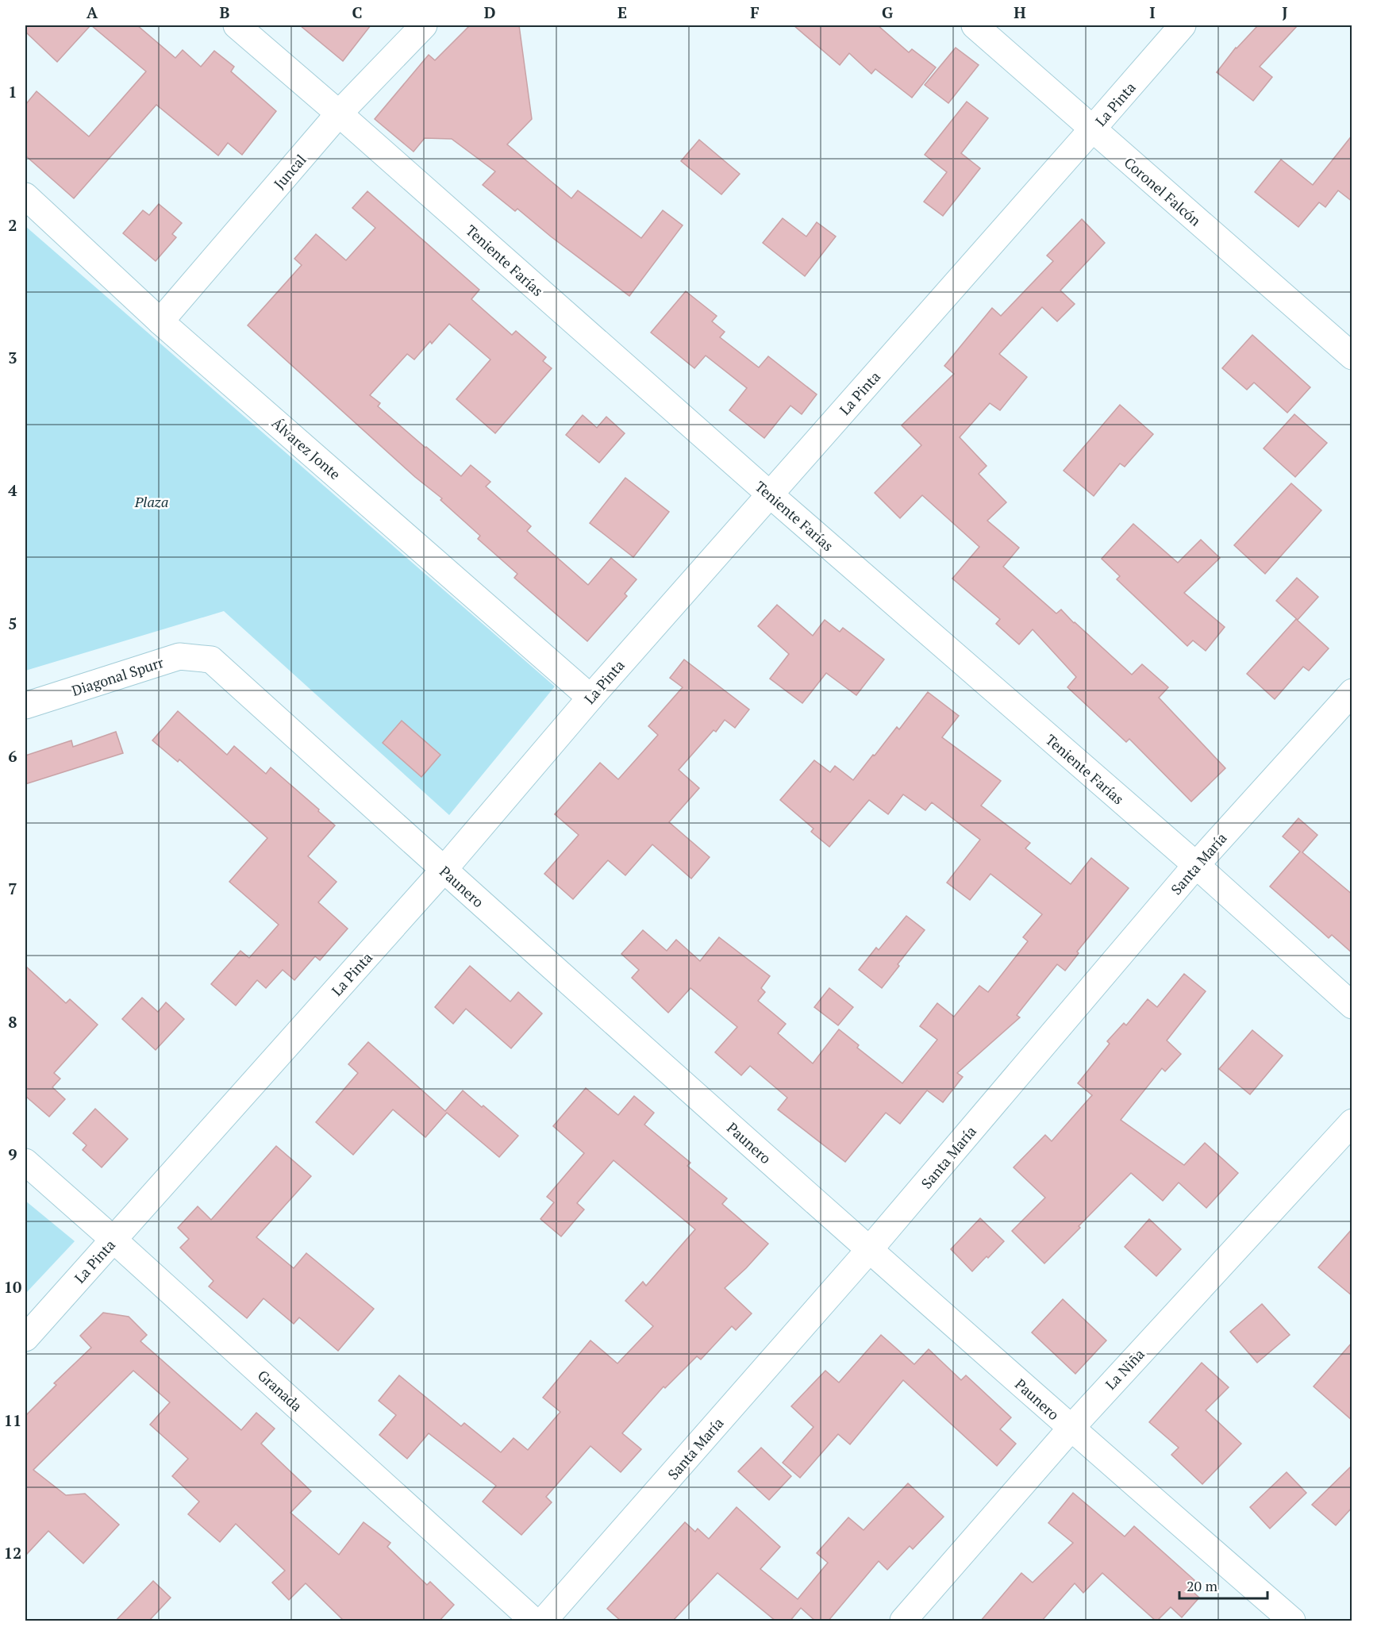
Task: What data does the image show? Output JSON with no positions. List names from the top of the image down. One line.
{"streets":{"street":["La Pinta","Juncal","Coronel Falcón","Teniente Farías","Álvarez Jonte","Diagonal Spurr","Santa María","Paunero","La Niña","Granada"]},"crossings":[["La Pinta","Coronel Falcón"],["La Pinta","Teniente Farías"],["La Pinta","Álvarez Jonte"],["La Pinta","Paunero"],["La Pinta","Granada"],["Juncal","Teniente Farías"],["Juncal","Álvarez Jonte"],["Teniente Farías","Santa María"],["Diagonal Spurr","Paunero"],["Santa María","Paunero"],["Paunero","La Niña"]],"parks":["Plaza"],"scale_bar":"20 m","grid":{"columns":["A","B","C","D","E","F","G","H","I","J"],"rows":["1","2","3","4","5","6","7","8","9","10","11","12"]}}
